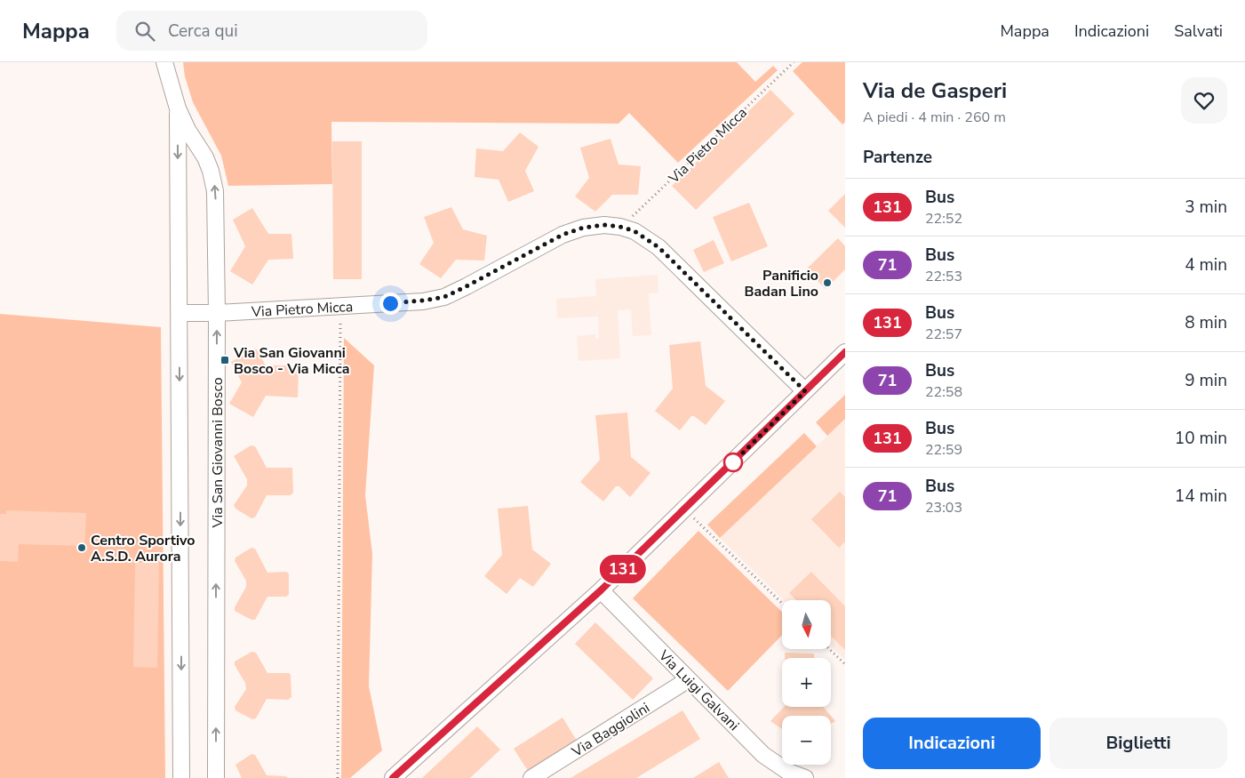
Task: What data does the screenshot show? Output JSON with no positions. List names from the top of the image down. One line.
{"streets":{"street":["Via Pietro Micca","Via San Giovanni Bosco","Via Luigi Galvani","Via Baggiolini"]},"crossings":[["Via Pietro Micca","Via San Giovanni Bosco"],["Via Luigi Galvani","Via Baggiolini"]],"places":{"other":["Panificio Badan Lino","Centro Sportivo A.S.D. Aurora"],"transit":["Via San Giovanni Bosco - Via Micca"]},"lines":["bus line 131"],"north":"bottom","page":{"header":"Mappa","search":"Cerca qui","nav":["Mappa","Indicazioni","Salvati"],"on_map":"131","heading":[["Via de Gasperi","A piedi · 4 min · 260 m"],"Partenze"],"list":[{"mark":"131","name":"Bus","note":"22:52","value":"3 min"},{"mark":"71","name":"Bus","note":"22:53","value":"4 min"},{"mark":"131","name":"Bus","note":"22:57","value":"8 min"},{"mark":"71","name":"Bus","note":"22:58","value":"9 min"},{"mark":"131","name":"Bus","note":"22:59","value":"10 min"},{"mark":"71","name":"Bus","note":"23:03","value":"14 min"}],"map_buttons":["+","−"],"buttons":["Indicazioni","Biglietti"]}}
